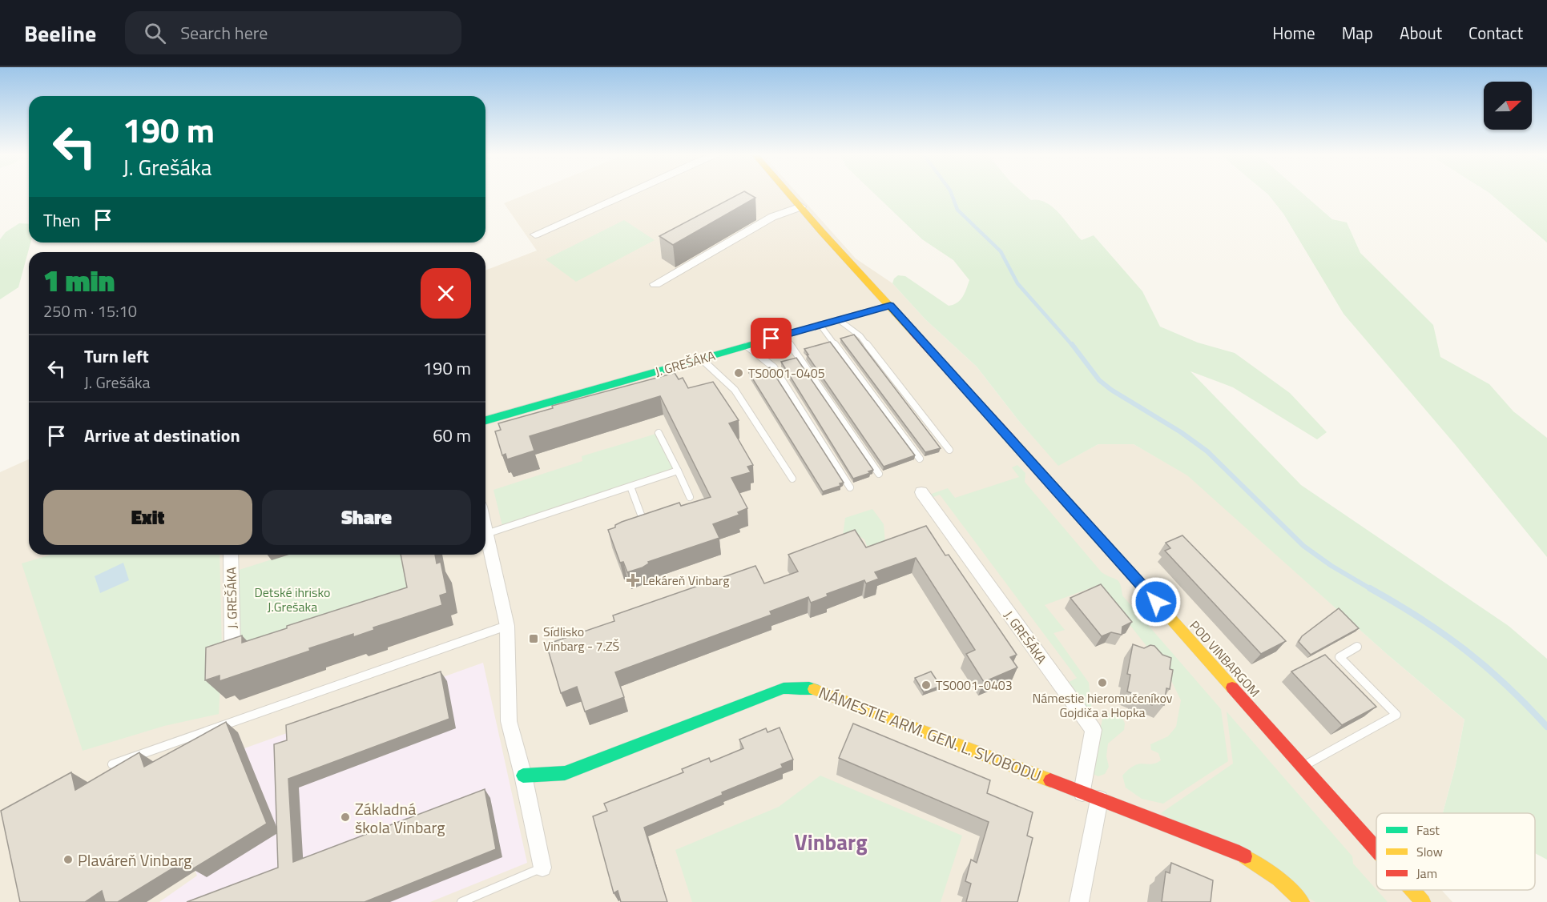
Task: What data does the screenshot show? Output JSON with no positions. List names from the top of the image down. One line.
{"streets":{"street":["J. GREŠÁKA","POD VINBARGOM","NÁMESTIE ARM. GEN. L. SVOBODU"]},"crossings":[["J. GREŠÁKA","POD VINBARGOM"],["J. GREŠÁKA","NÁMESTIE ARM. GEN. L. SVOBODU"]],"districts":["Vinbarg"],"parks":["Detské ihrisko J.Grešaka"],"places":{"other":["TS0001-0405","Námestie hieromučeníkov Gojdiča a Hopka","TS0001-0403","Základná škola Vinbarg","Plaváreň Vinbarg"],"health":["Lekáreň Vinbarg"],"transit":["Sídlisko Vinbarg - 7.ZŠ"]},"legend":["Fast","Slow","Jam"],"north":"right","page":{"header":"Beeline","search":"Search here","nav":["Home","Map","About","Contact"],"turn":["190 m","J. Grešáka"],"then":"Then","heading":["1 min","250 m · 15:10"],"list":[{"name":"Turn left","note":"J. Grešáka","value":"190 m"},{"name":"Arrive at destination","value":"60 m"}],"buttons":["Exit","Share"]}}
